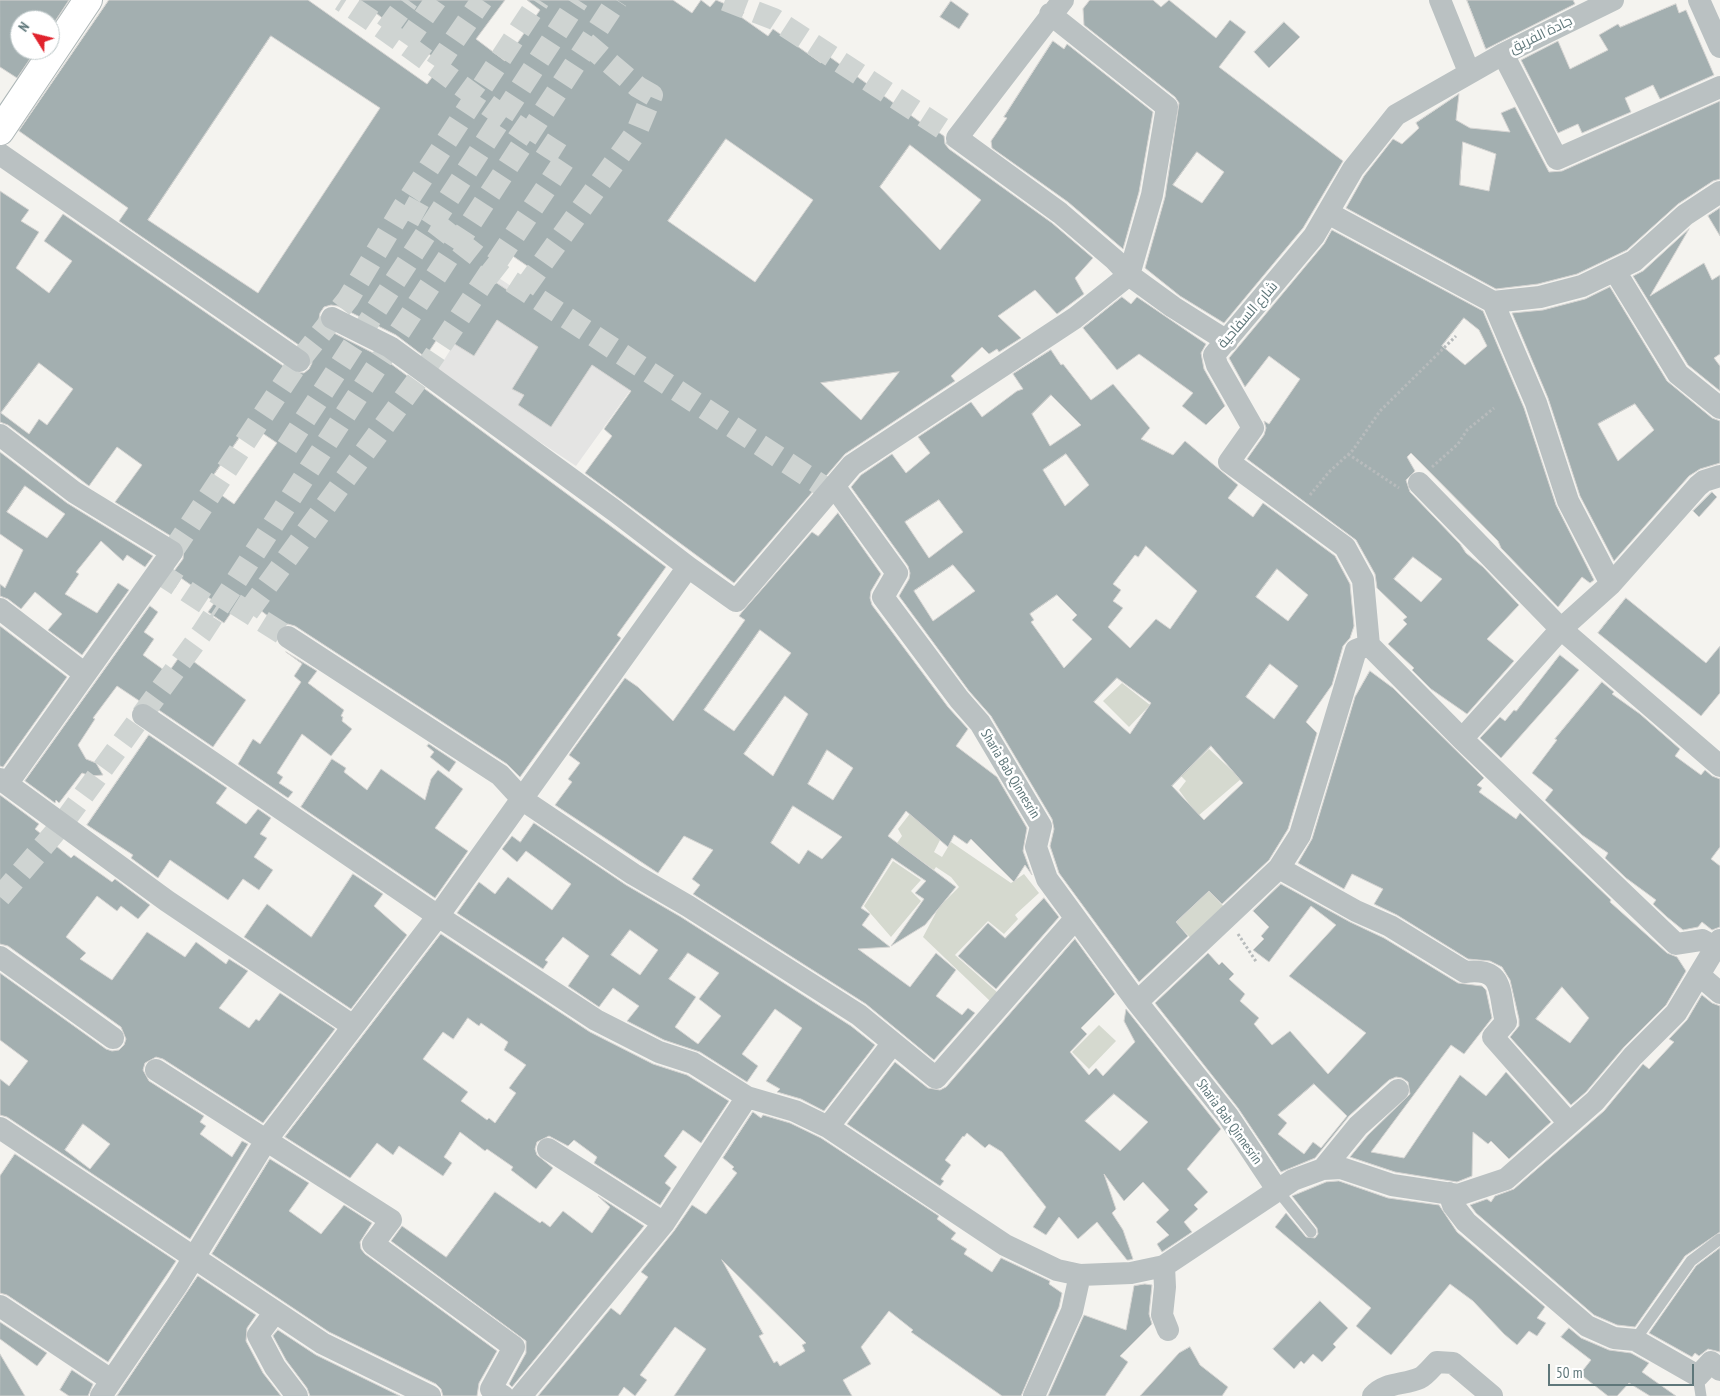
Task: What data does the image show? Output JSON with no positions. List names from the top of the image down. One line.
{"streets":{"street":["جادة الفريق","شارع السفاحية","Sharia Bab Qinnesrin"]},"crossings":[["جادة الفريق","شارع السفاحية"]],"scale_bar":"50 m","north":"top left"}
